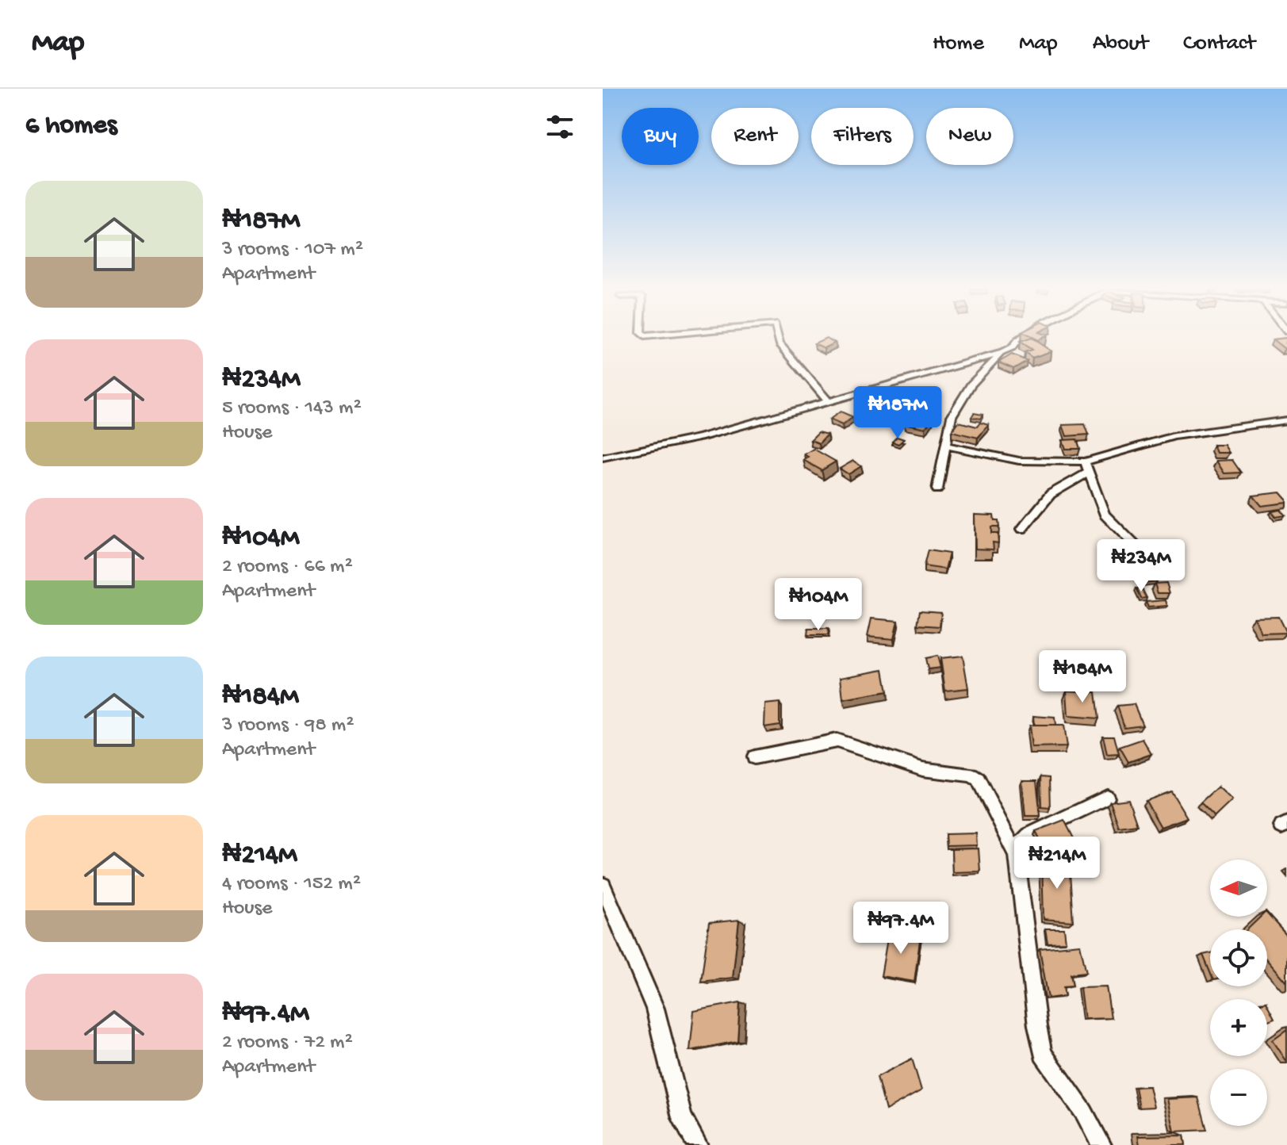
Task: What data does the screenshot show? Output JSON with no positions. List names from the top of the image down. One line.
{"north":"left","page":{"header":"Map","nav":["Home","Map","About","Contact"],"heading":"6 homes","chip":["Buy","Rent","Filters","New"],"list":[{"name":"₦187M","note":"3 rooms · 107 m² · Apartment"},{"name":"₦234M","note":"5 rooms · 143 m² · House"},{"name":"₦104M","note":"2 rooms · 66 m² · Apartment"},{"name":"₦184M","note":"3 rooms · 98 m² · Apartment"},{"name":"₦214M","note":"4 rooms · 152 m² · House"},{"name":"₦97.4M","note":"2 rooms · 72 m² · Apartment"}],"price":["₦187M","₦234M","₦104M","₦184M","₦214M","₦97.4M"],"map_buttons":["+","−"]}}
